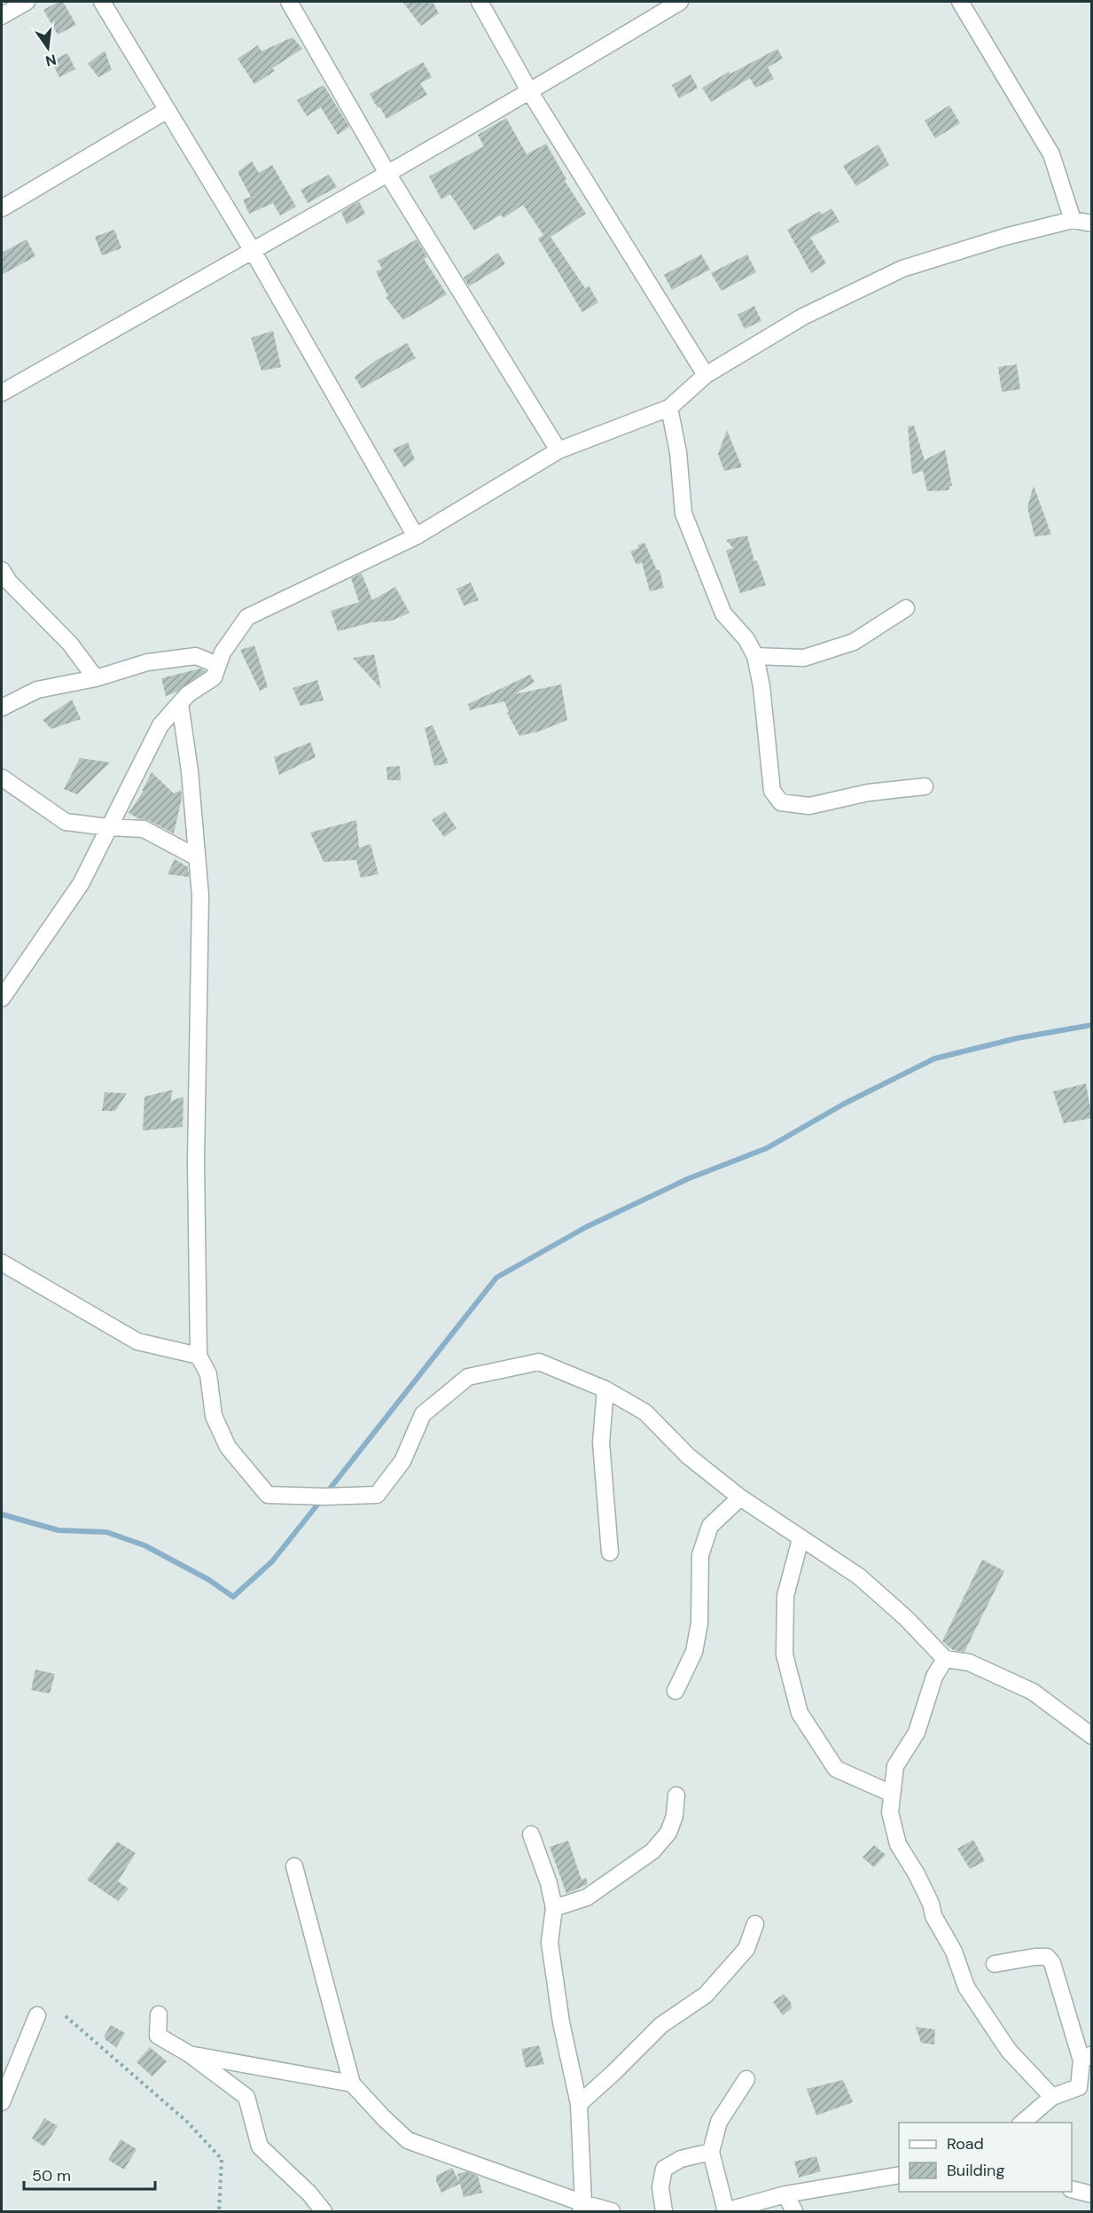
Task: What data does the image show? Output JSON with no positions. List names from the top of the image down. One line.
{"legend":["Road","Building"],"scale_bar":"50 m","north":"bottom"}
